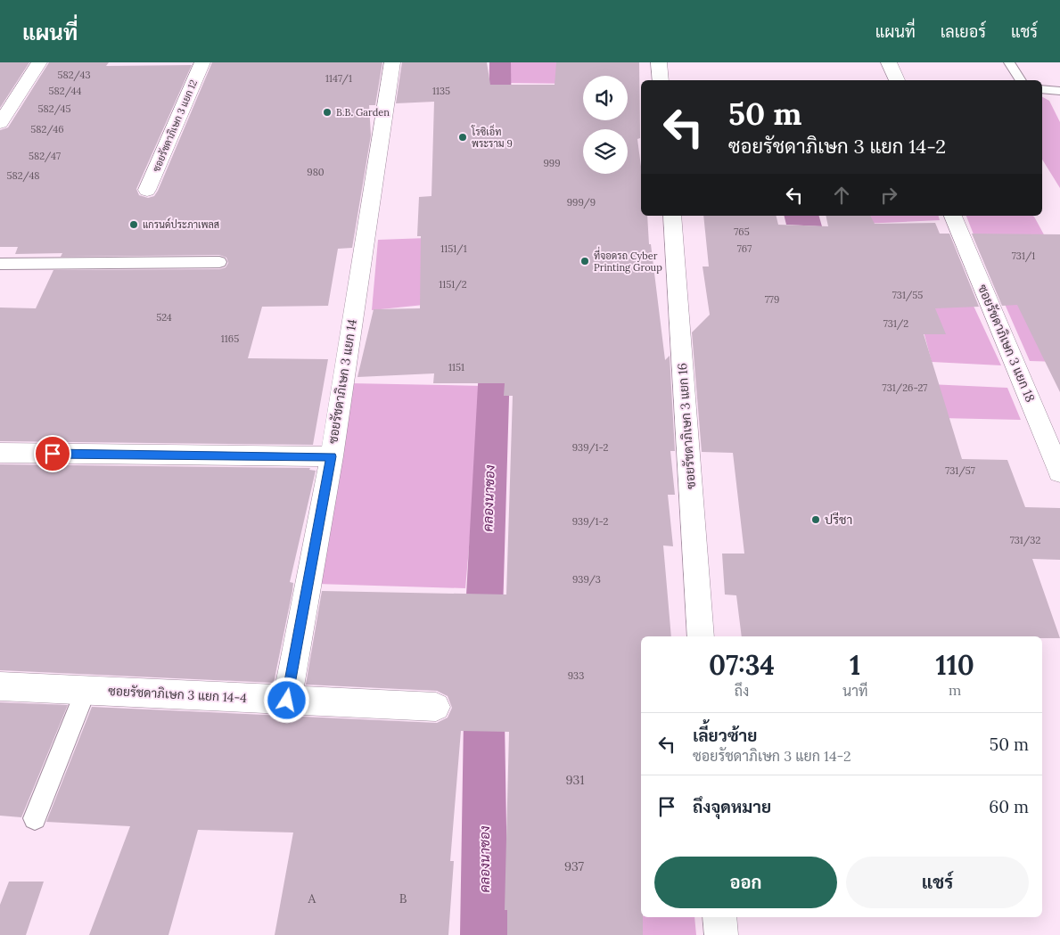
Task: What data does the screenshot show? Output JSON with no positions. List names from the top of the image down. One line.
{"streets":{"street":["ซอยรัชดาภิเษก 3 แยก 12","ซอยรัชดาภิเษก 3 แยก 18","ซอยรัชดาภิเษก 3 แยก 14","ซอยรัชดาภิเษก 3 แยก 16","ซอยรัชดาภิเษก 3 แยก 14-4"]},"crossings":[["ซอยรัชดาภิเษก 3 แยก 14","ซอยรัชดาภิเษก 3 แยก 14-4"]],"water":["คลองนาซอง"],"places":["B.B. Garden","โรซิเอ็ท พระราม 9","แกรนด์ประภาเพลส","ที่จอดรถ Cyber Printing Group","ปรีชา"],"house_numbers":["582/43","1147/1","582/44","1135","582/45","582/46","582/47","999","980","582/48","999/9","765","1151/1","767","731/1","1151/2","731/55","779","524","731/2","1165","1151","731/26-27","939/1-2","731/57","939/1-2","731/32","939/3","933","931","937","A","B"],"page":{"header":"แผนที่","nav":["แผนที่","เลเยอร์","แชร์"],"turn":["50 m","ซอยรัชดาภิเษก 3 แยก 14-2"],"eta":["07:34","ถึง","1","นาที","110","m"],"list":[{"name":"เลี้ยวซ้าย","note":"ซอยรัชดาภิเษก 3 แยก 14-2","value":"50 m"},{"name":"ถึงจุดหมาย","value":"60 m"}],"buttons":["ออก","แชร์"]}}
